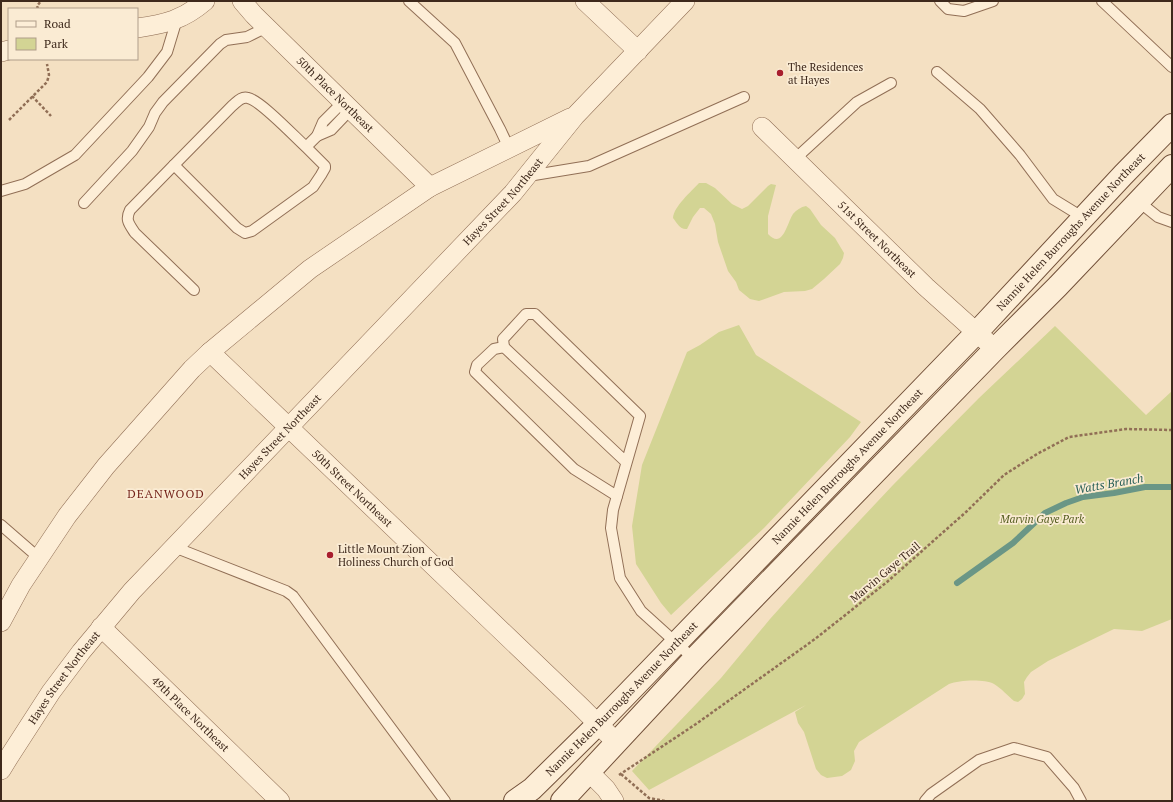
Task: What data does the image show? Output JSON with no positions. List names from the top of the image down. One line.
{"streets":{"main road":["Nannie Helen Burroughs Avenue Northeast"],"street":["50th Place Northeast","Hayes Street Northeast","51st Street Northeast","50th Street Northeast","49th Place Northeast"],"path":["Marvin Gaye Trail"]},"crossings":[["50th Place Northeast","Hayes Street Northeast"],["Hayes Street Northeast","50th Street Northeast"],["Hayes Street Northeast","49th Place Northeast"],["Nannie Helen Burroughs Avenue Northeast","51st Street Northeast"],["Nannie Helen Burroughs Avenue Northeast","50th Street Northeast"]],"districts":["DEANWOOD"],"water":["Watts Branch"],"parks":["Marvin Gaye Park"],"places":["The Residences at Hayes","Little Mount Zion Holiness Church of God"],"legend":["Road","Park"]}
